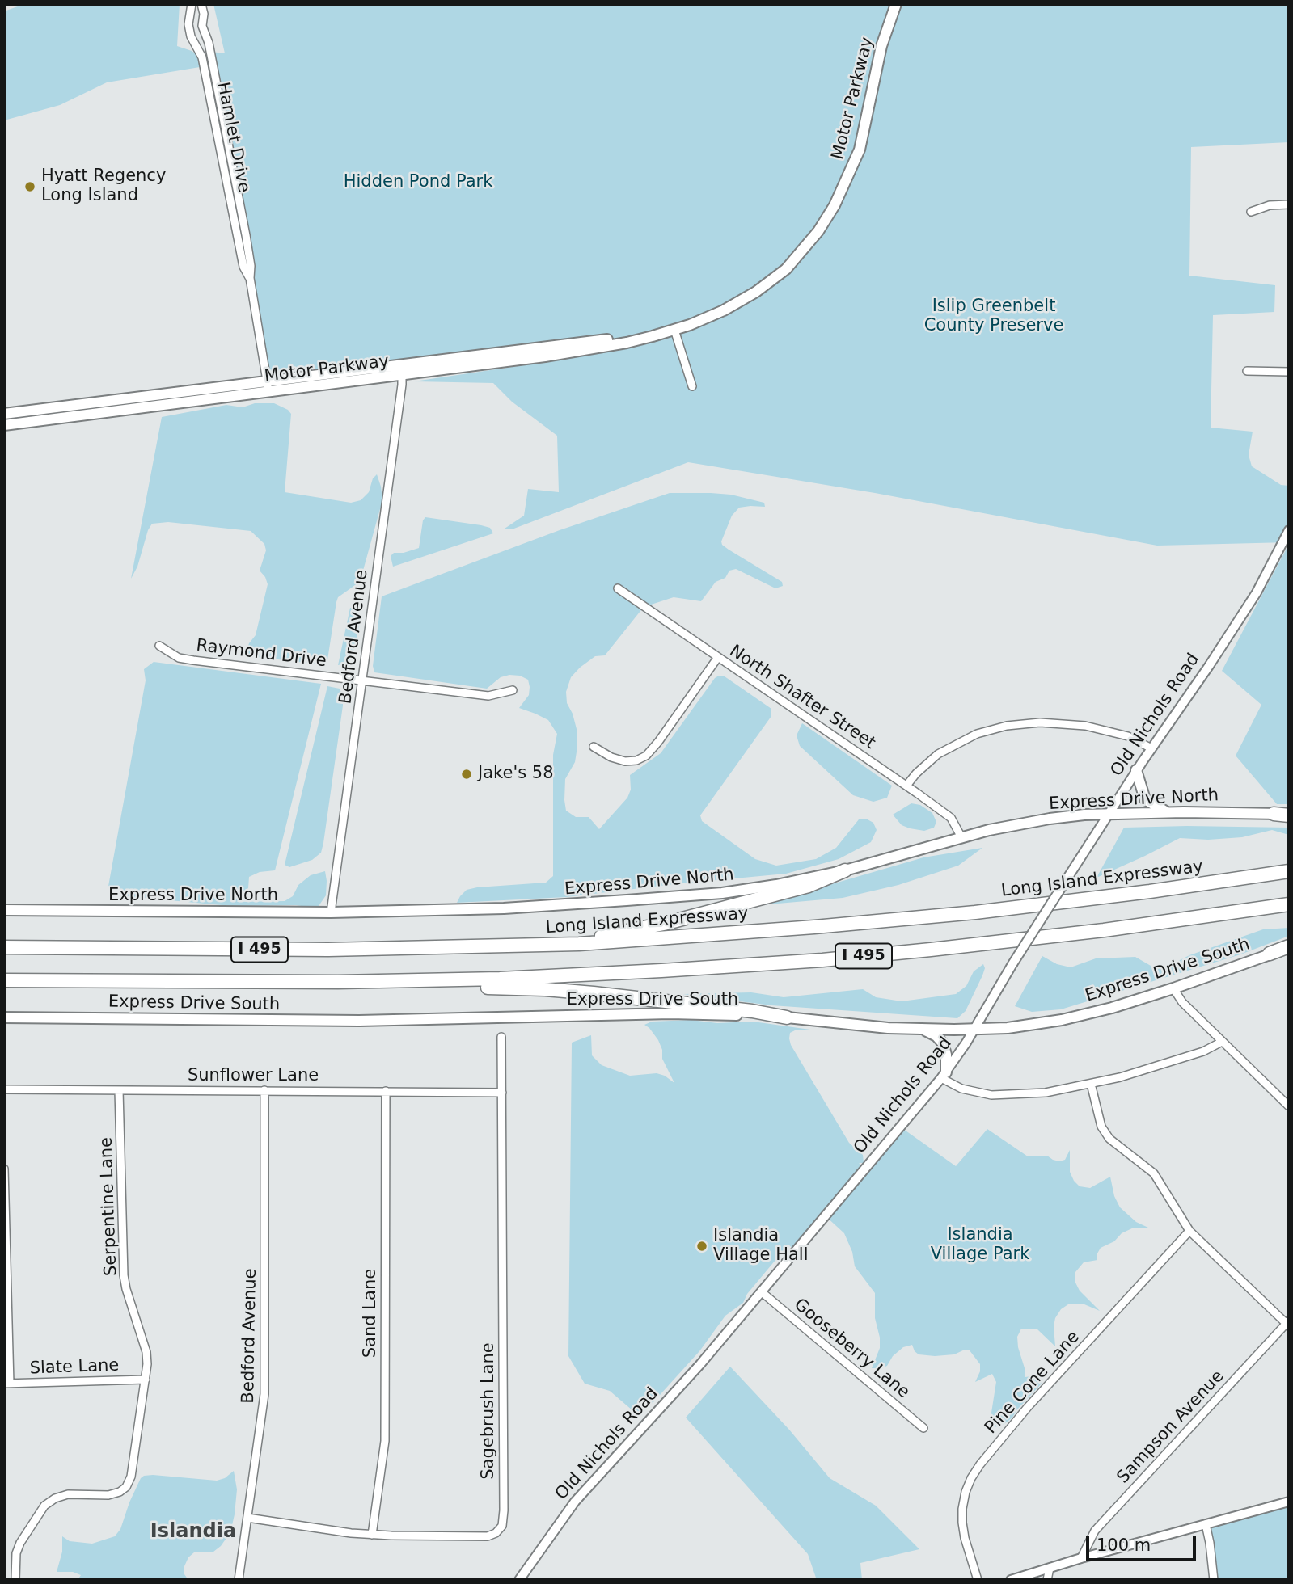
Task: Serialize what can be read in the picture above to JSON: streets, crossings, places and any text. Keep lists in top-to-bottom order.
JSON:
{
  "streets": {
    "highway": ["Long Island Expressway", "I 495"],
    "main road": ["Motor Parkway", "Express Drive North", "Express Drive South"],
    "street": [
      "Hamlet Drive",
      "Bedford Avenue",
      "Raymond Drive",
      "North Shafter Street",
      "Old Nichols Road",
      "Sunflower Lane",
      "Serpentine Lane",
      "Sand Lane",
      "Gooseberry Lane",
      "Slate Lane",
      "Pine Cone Lane",
      "Sagebrush Lane",
      "Sampson Avenue"
    ]
  },
  "crossings": [
    ["Motor Parkway", "Hamlet Drive"],
    ["Motor Parkway", "Bedford Avenue"],
    ["Bedford Avenue", "Raymond Drive"],
    ["Bedford Avenue", "Express Drive North"],
    ["Bedford Avenue", "Sunflower Lane"],
    ["Bedford Avenue", "Sagebrush Lane"],
    ["North Shafter Street", "Express Drive North"],
    ["Old Nichols Road", "Express Drive North"],
    ["Old Nichols Road", "Express Drive South"],
    ["Old Nichols Road", "Gooseberry Lane"],
    ["Sunflower Lane", "Serpentine Lane"],
    ["Sunflower Lane", "Sand Lane"],
    ["Sunflower Lane", "Sagebrush Lane"],
    ["Serpentine Lane", "Slate Lane"],
    ["Sand Lane", "Sagebrush Lane"]
  ],
  "districts": ["Islandia"],
  "parks": ["Hidden Pond Park", "Islip Greenbelt County Preserve", "Islandia Village Park"],
  "places": ["Hyatt Regency Long Island", "Jake's 58", "Islandia Village Hall"],
  "scale_bar": "100 m"
}
